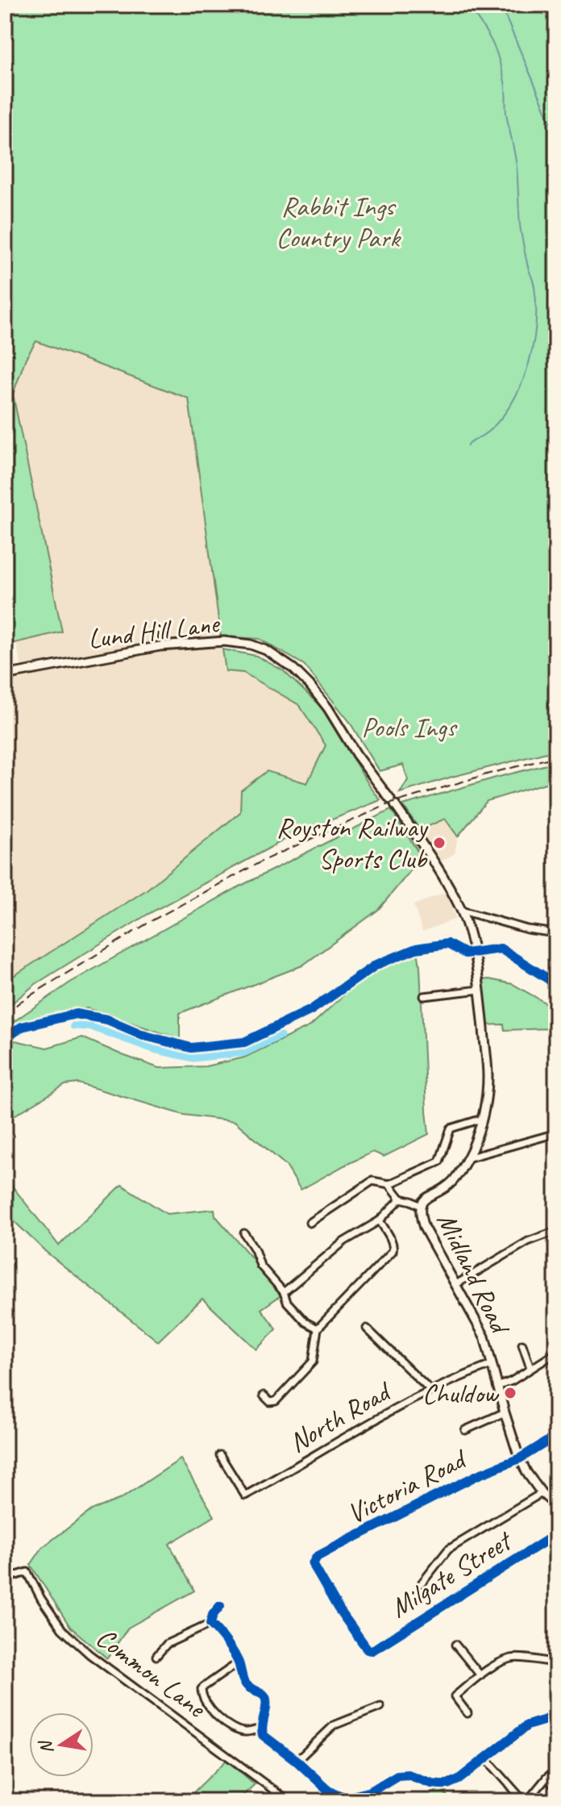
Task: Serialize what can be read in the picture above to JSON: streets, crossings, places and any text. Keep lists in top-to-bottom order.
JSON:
{
  "streets": {
    "main road": ["Lund Hill Lane", "Midland Road"],
    "street": [
      "North Road",
      "Victoria Road",
      "Milgate Street",
      "Common Lane"
    ]
  },
  "crossings": [
    ["Lund Hill Lane", "Midland Road"],
    ["Midland Road", "North Road"],
    ["Midland Road", "Victoria Road"],
    ["Victoria Road", "Milgate Street"]
  ],
  "parks": ["Rabbit Ings Country Park", "Pools Ings"],
  "places": ["Royston Railway Sports Club", "Chuldow"],
  "north": "left"
}
